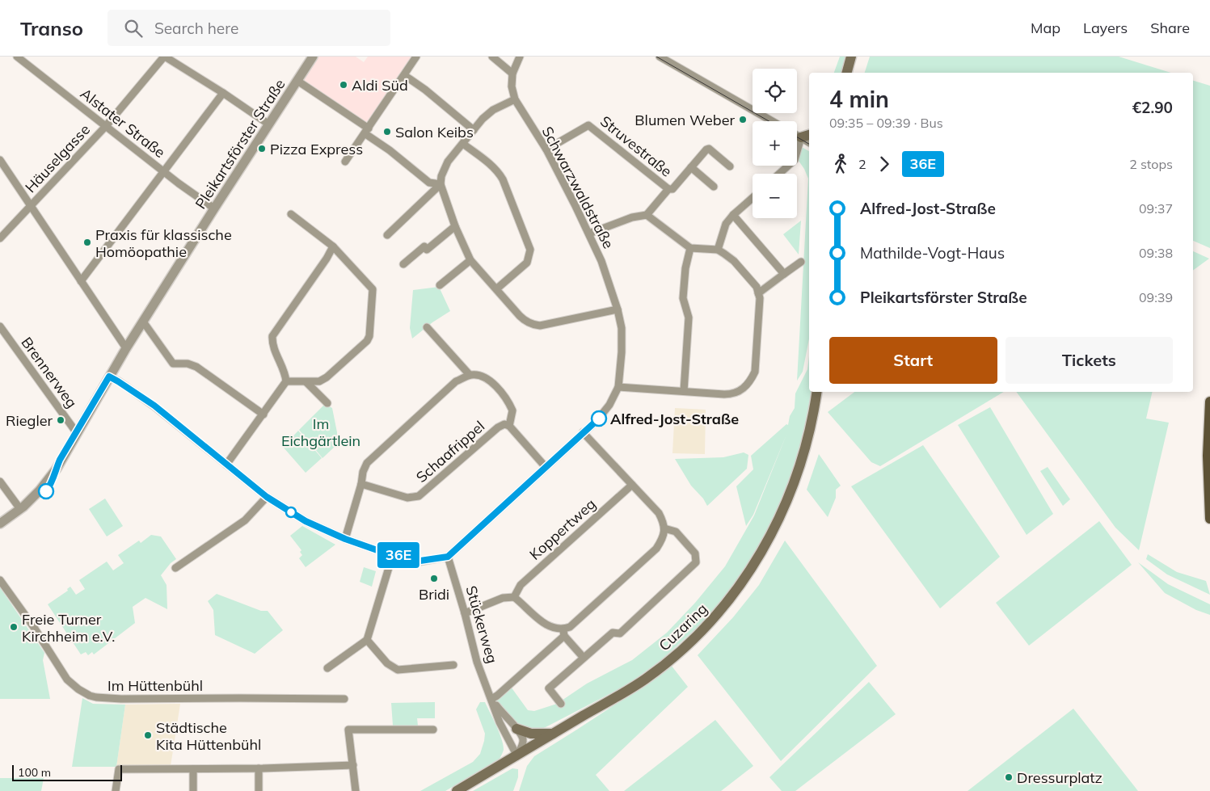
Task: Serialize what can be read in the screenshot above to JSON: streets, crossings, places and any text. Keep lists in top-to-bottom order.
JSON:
{
  "streets": {
    "main road": ["Cuzaring"],
    "street": [
      "Alstater Straße",
      "Pleikartsförster Straße",
      "Struvestraße",
      "Häuselgasse",
      "Schwarzwaldstraße",
      "Brennerweg",
      "Schaafrippel",
      "Koppertweg",
      "Stückerweg",
      "Im Hüttenbühl"
    ]
  },
  "crossings": [
    ["Alstater Straße", "Pleikartsförster Straße"],
    ["Alstater Straße", "Häuselgasse"],
    ["Pleikartsförster Straße", "Brennerweg"],
    ["Struvestraße", "Schwarzwaldstraße"],
    ["Schwarzwaldstraße", "Stückerweg"],
    ["Stückerweg", "Cuzaring"]
  ],
  "parks": ["Im Eichgärtlein"],
  "places": [
    "Aldi Süd",
    "Blumen Weber",
    "Salon Keibs",
    "Pizza Express",
    "Praxis für klassische Homöopathie",
    "Alfred-Jost-Straße",
    "Riegler",
    "Bridi",
    "Freie Turner Kirchheim e.V.",
    "Städtische Kita Hüttenbühl",
    "Dressurplatz"
  ],
  "lines": ["bus line 36E"],
  "scale_bar": "100 m",
  "page": {
    "header": "Transo",
    "search": "Search here",
    "nav": ["Map", "Layers", "Share"],
    "on_map": "36E",
    "map_buttons": ["+", "−"],
    "heading": ["4 min", "09:35 – 09:39 · Bus", "€2.90"],
    "legs": ["2", "36E", "2 stops"],
    "list": [
      {
        "name": "Alfred-Jost-Straße",
        "value": "09:37"
      },
      {
        "name": "Mathilde-Vogt-Haus",
        "value": "09:38"
      },
      {
        "name": "Pleikartsförster Straße",
        "value": "09:39"
      }
    ],
    "buttons": ["Start", "Tickets"],
    "scale": "100 m"
  }
}
